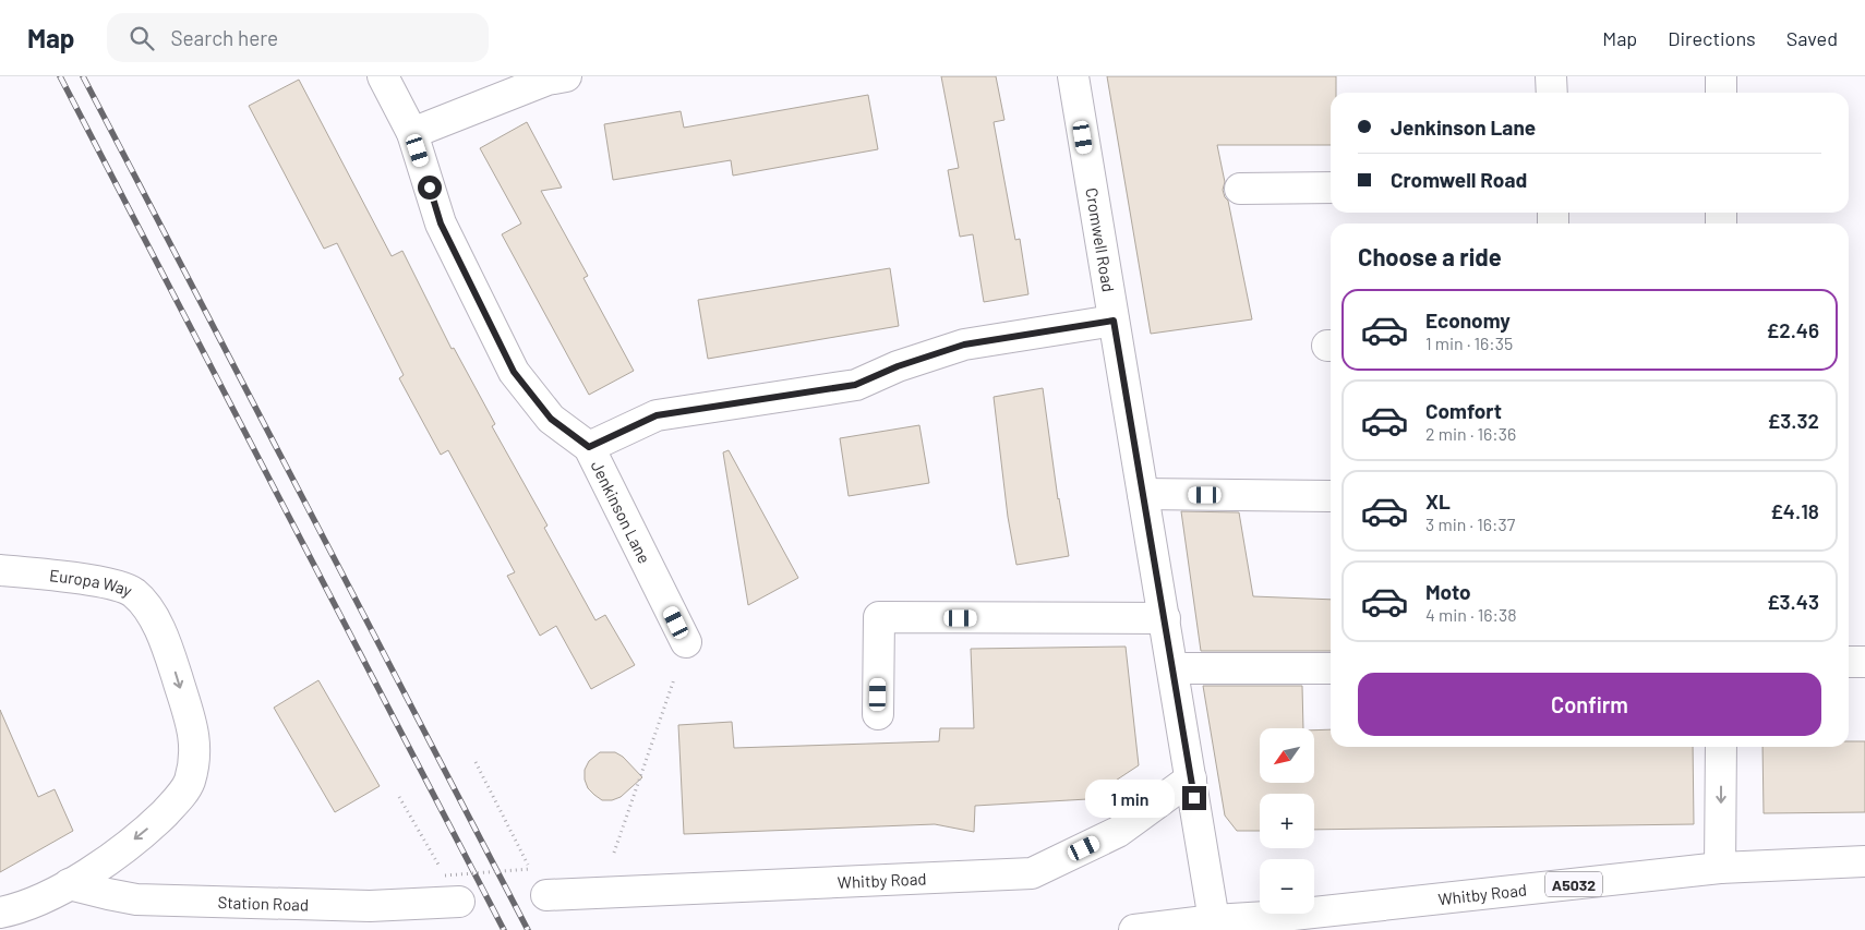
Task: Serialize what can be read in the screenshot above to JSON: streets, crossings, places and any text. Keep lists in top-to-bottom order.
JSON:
{
  "streets": {
    "street": [
      "Cromwell Road",
      "Jenkinson Lane",
      "Europa Way",
      "Whitby Road",
      "A5032",
      "Station Road"
    ]
  },
  "crossings": [
    ["Cromwell Road", "Whitby Road"],
    ["Europa Way", "Station Road"]
  ],
  "north": "bottom left",
  "page": {
    "header": "Map",
    "search": "Search here",
    "nav": ["Map", "Directions", "Saved"],
    "banner": ["Jenkinson Lane", "Cromwell Road"],
    "heading": "Choose a ride",
    "list": [
      {
        "name": "Economy",
        "note": "1 min · 16:35",
        "value": "£2.46"
      },
      {
        "name": "Comfort",
        "note": "2 min · 16:36",
        "value": "£3.32"
      },
      {
        "name": "XL",
        "note": "3 min · 16:37",
        "value": "£4.18"
      },
      {
        "name": "Moto",
        "note": "4 min · 16:38",
        "value": "£3.43"
      }
    ],
    "buttons": "Confirm",
    "map_buttons": ["+", "−"],
    "bubble": "1 min"
  }
}
